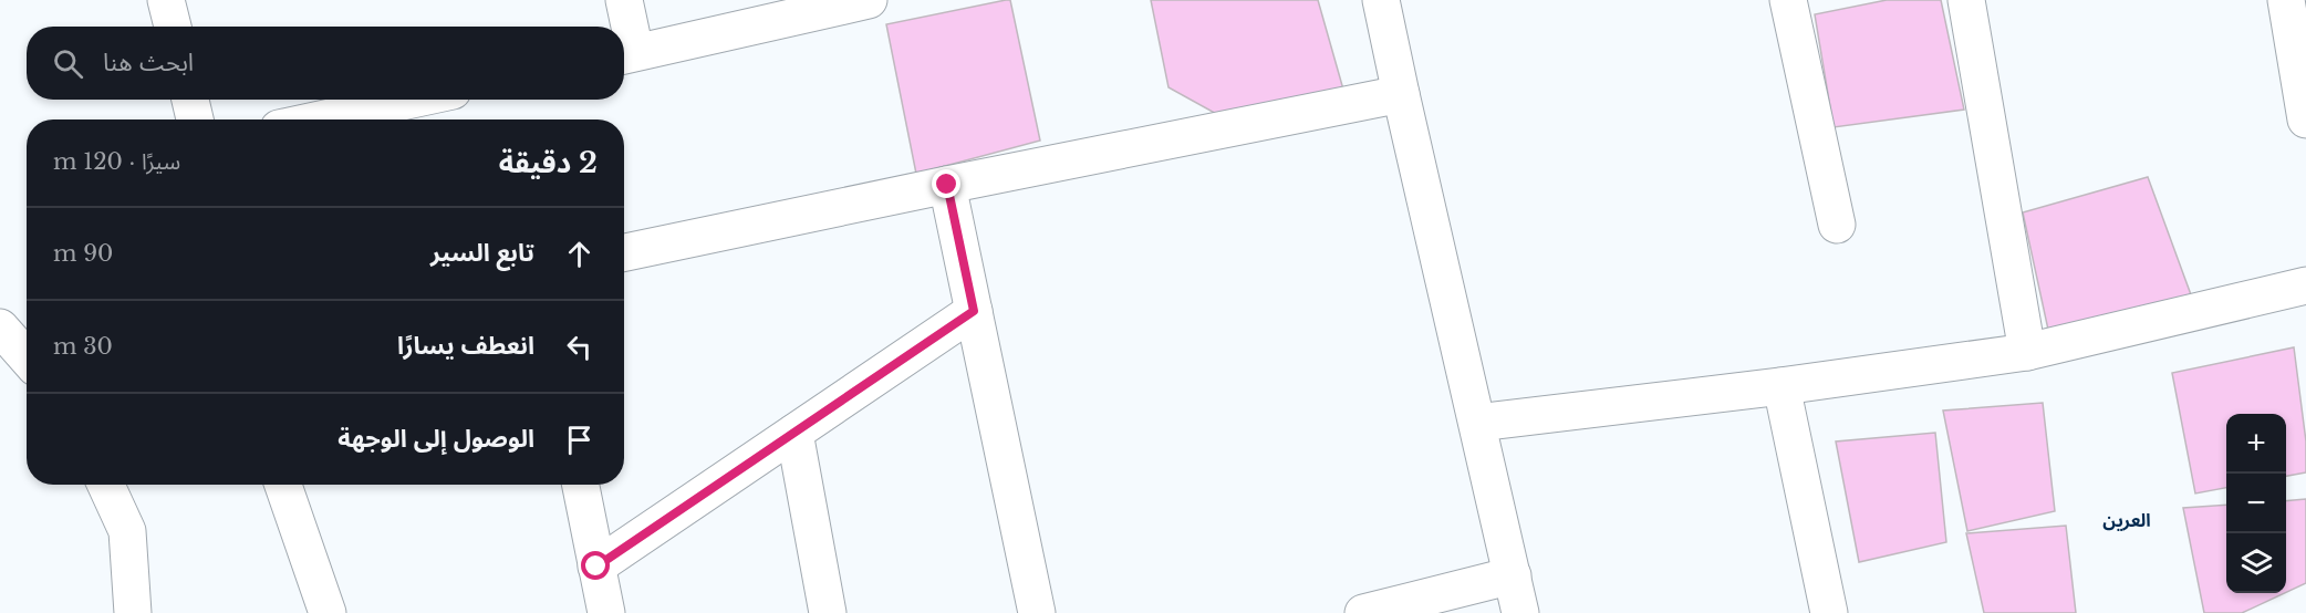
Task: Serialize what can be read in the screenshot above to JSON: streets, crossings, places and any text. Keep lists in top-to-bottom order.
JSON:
{
  "districts": ["العرين"],
  "page": {
    "search": "ابحث هنا",
    "heading": ["2 دقيقة", "سيرًا · 120 m"],
    "list": [
      ["تابع السير", "90 m"],
      ["انعطف يسارًا", "30 m"],
      "الوصول إلى الوجهة"
    ],
    "map_buttons": ["+", "−"]
  }
}
